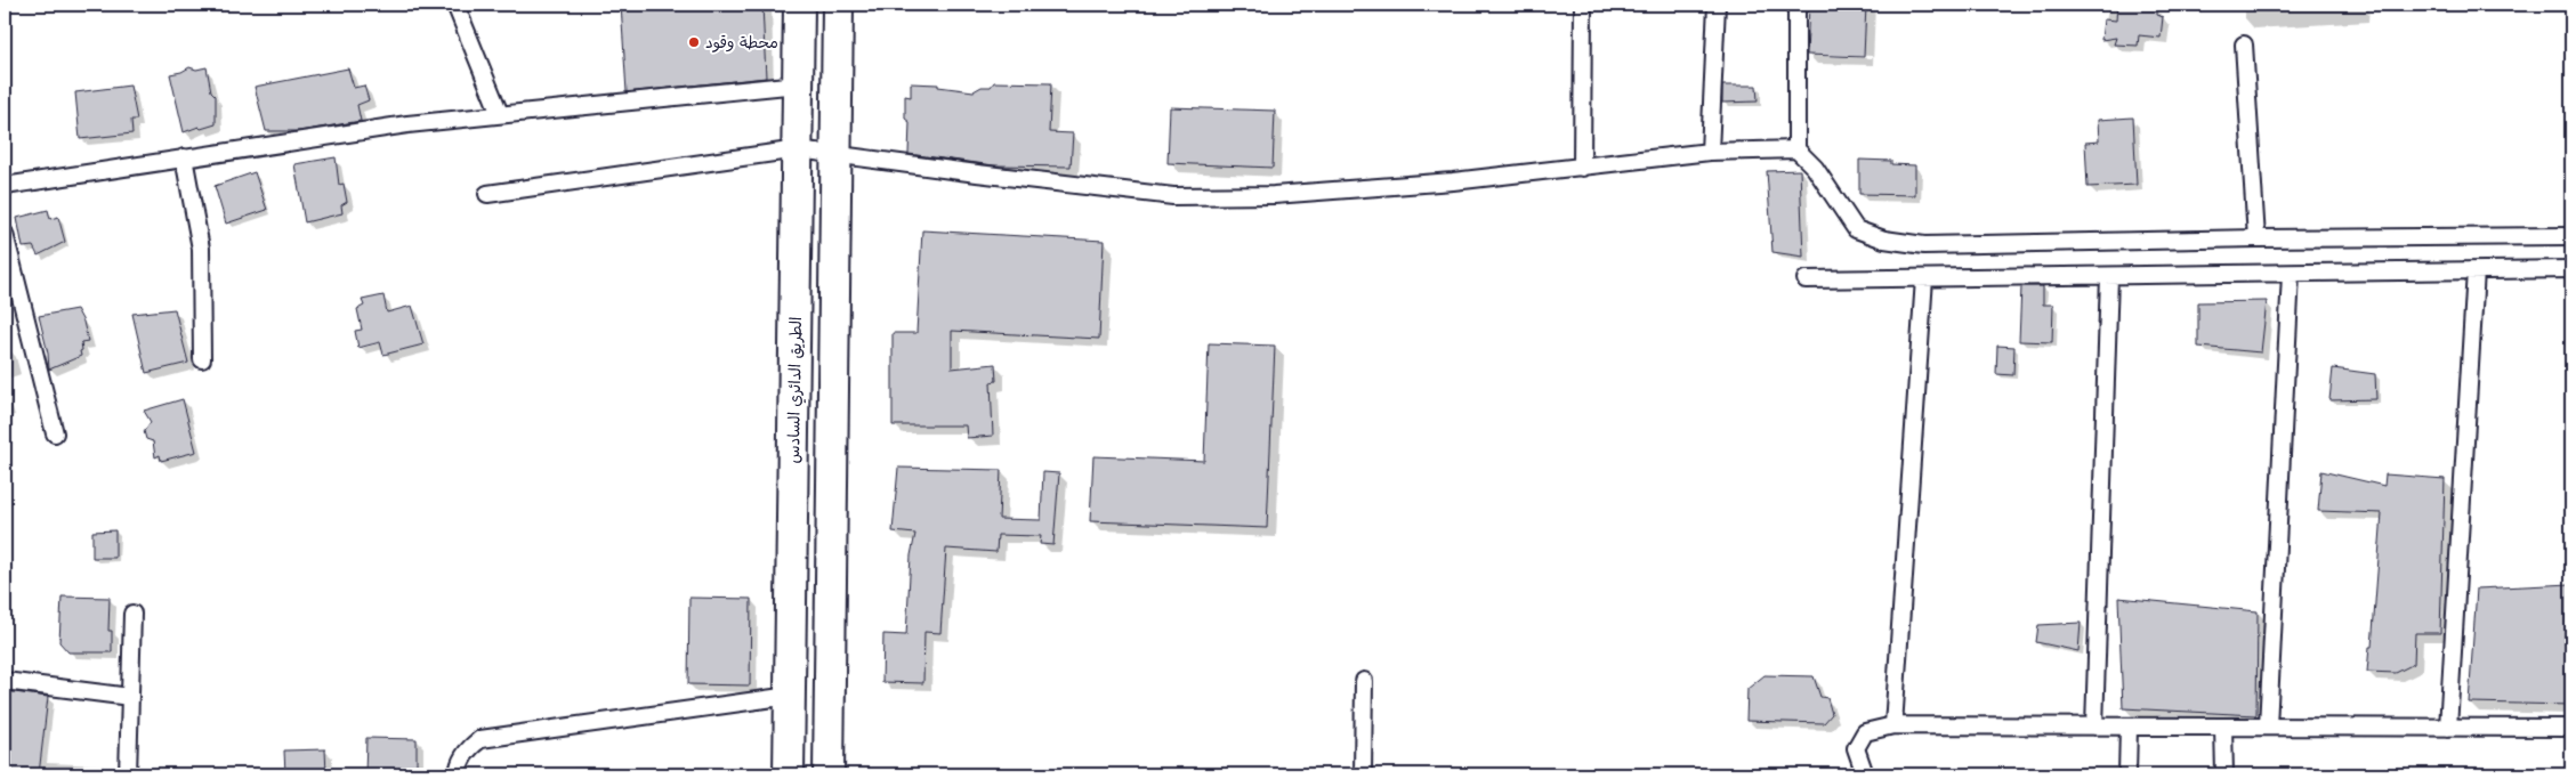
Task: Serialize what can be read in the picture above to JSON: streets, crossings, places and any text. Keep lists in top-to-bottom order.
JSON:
{
  "streets": {
    "highway": ["الطريق الدائري السادس"]
  },
  "places": ["محطة وقود"]
}
